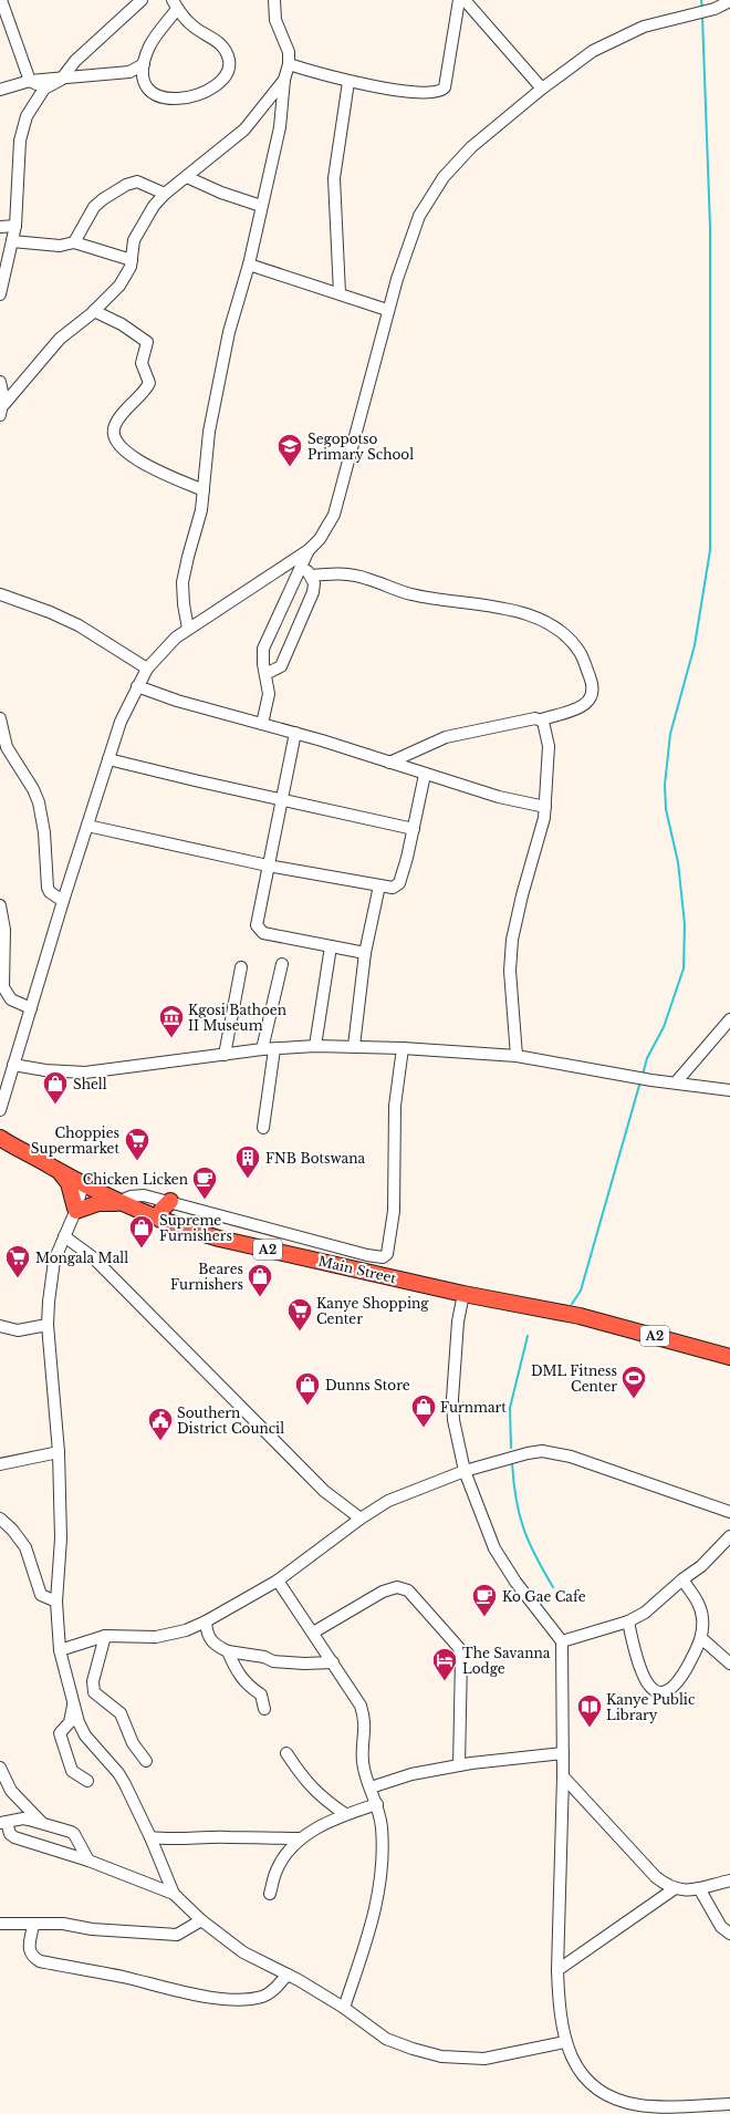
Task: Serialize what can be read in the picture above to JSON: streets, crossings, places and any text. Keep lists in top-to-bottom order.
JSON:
{
  "streets": {
    "highway": ["A2", "Main Street"]
  },
  "places": {
    "school or university": ["Segopotso Primary School"],
    "museum": ["Kgosi Bathoen II Museum"],
    "shop": [
      "Shell",
      "Supreme Furnishers",
      "Beares Furnishers",
      "Dunns Store",
      "Furnmart"
    ],
    "supermarket": ["Choppies Supermarket", "Mongala Mall", "Kanye Shopping Center"],
    "building": ["FNB Botswana"],
    "cafe": ["Chicken Licken", "Ko Gae Cafe"],
    "sports": ["DML Fitness Center"],
    "public building": ["Southern District Council"],
    "hotel": ["The Savanna Lodge"],
    "library": ["Kanye Public Library"]
  }
}
